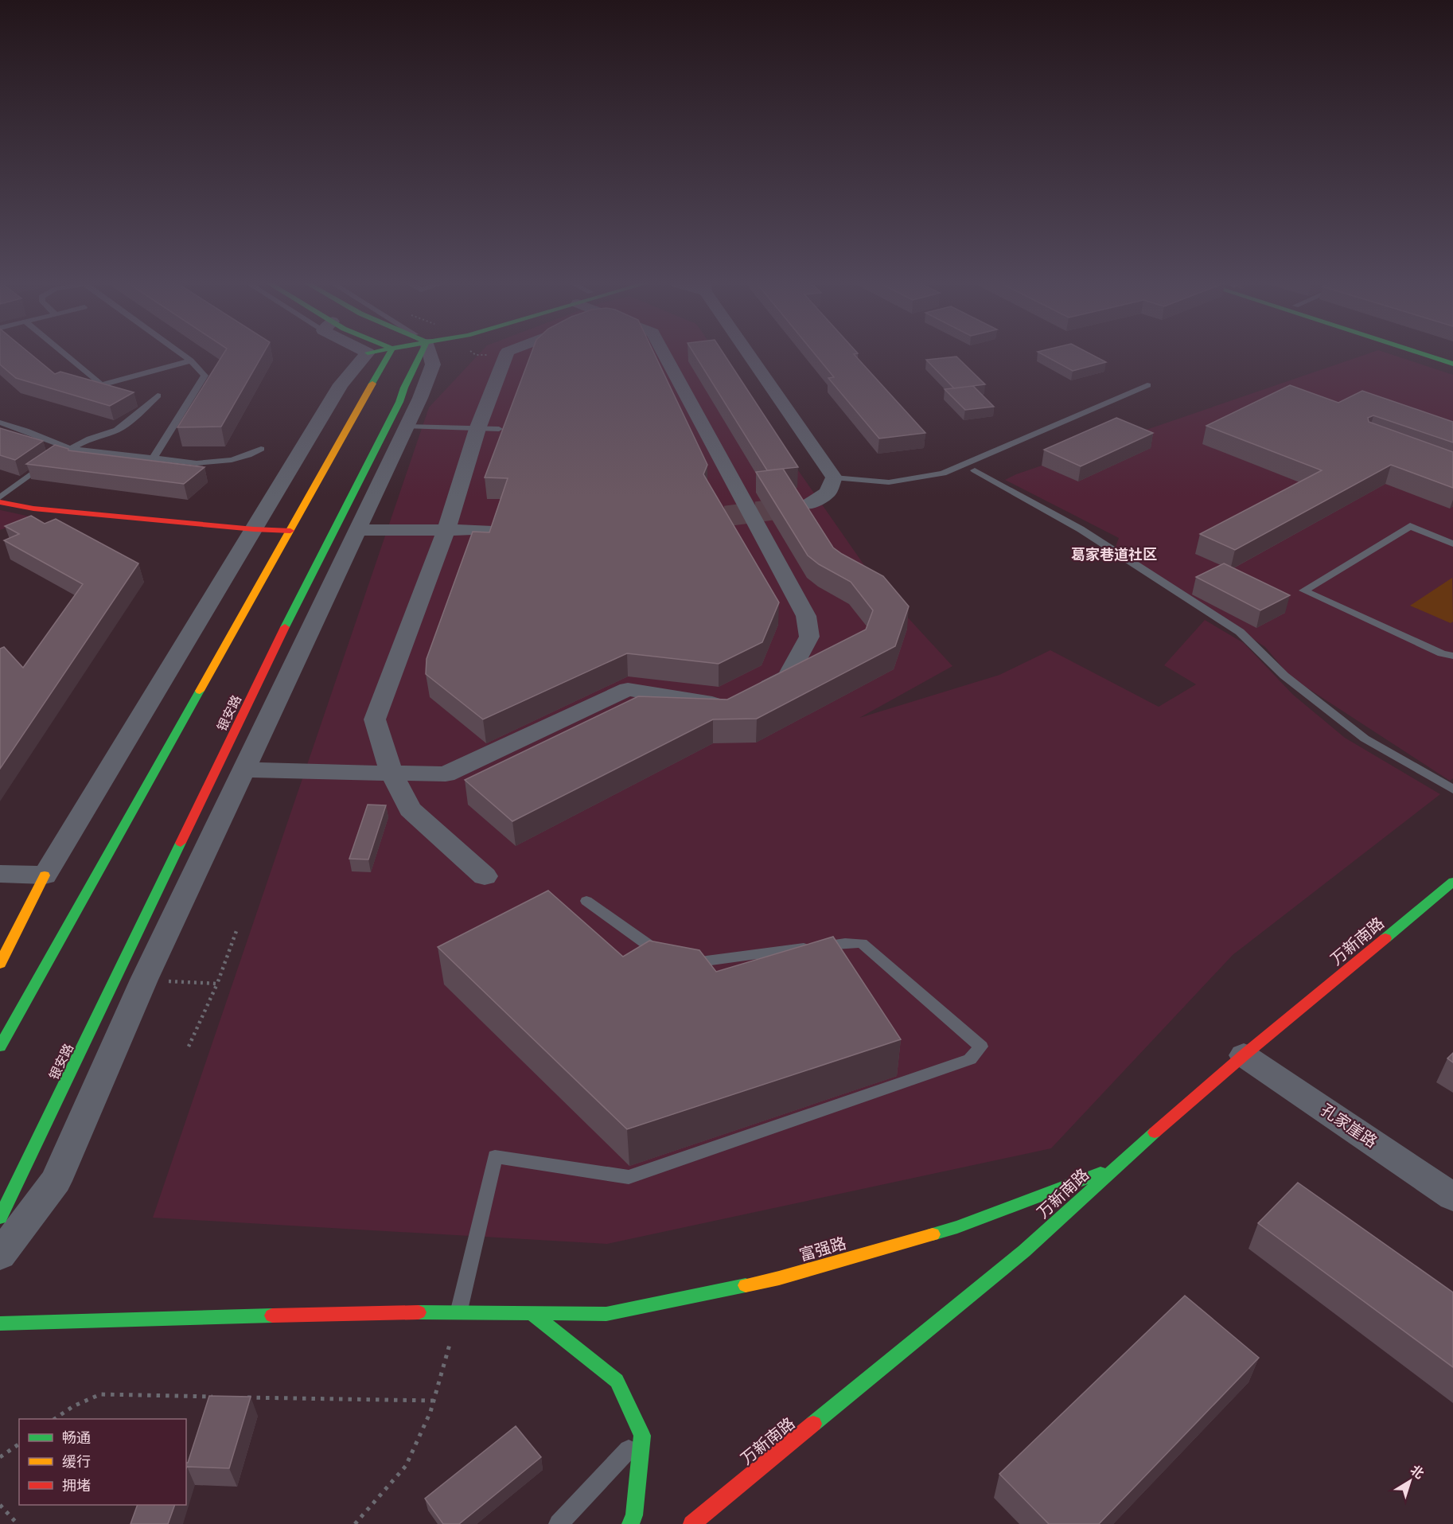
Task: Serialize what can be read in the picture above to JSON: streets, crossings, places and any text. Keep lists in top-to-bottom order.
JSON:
{
  "streets": {
    "main road": ["银安路", "万新南路", "富强路"],
    "street": ["孔家崖路"]
  },
  "crossings": [
    ["万新南路", "孔家崖路"],
    ["万新南路", "富强路"]
  ],
  "districts": ["葛家巷道社区"],
  "legend": ["畅通", "缓行", "拥堵"],
  "north": "top right"
}
